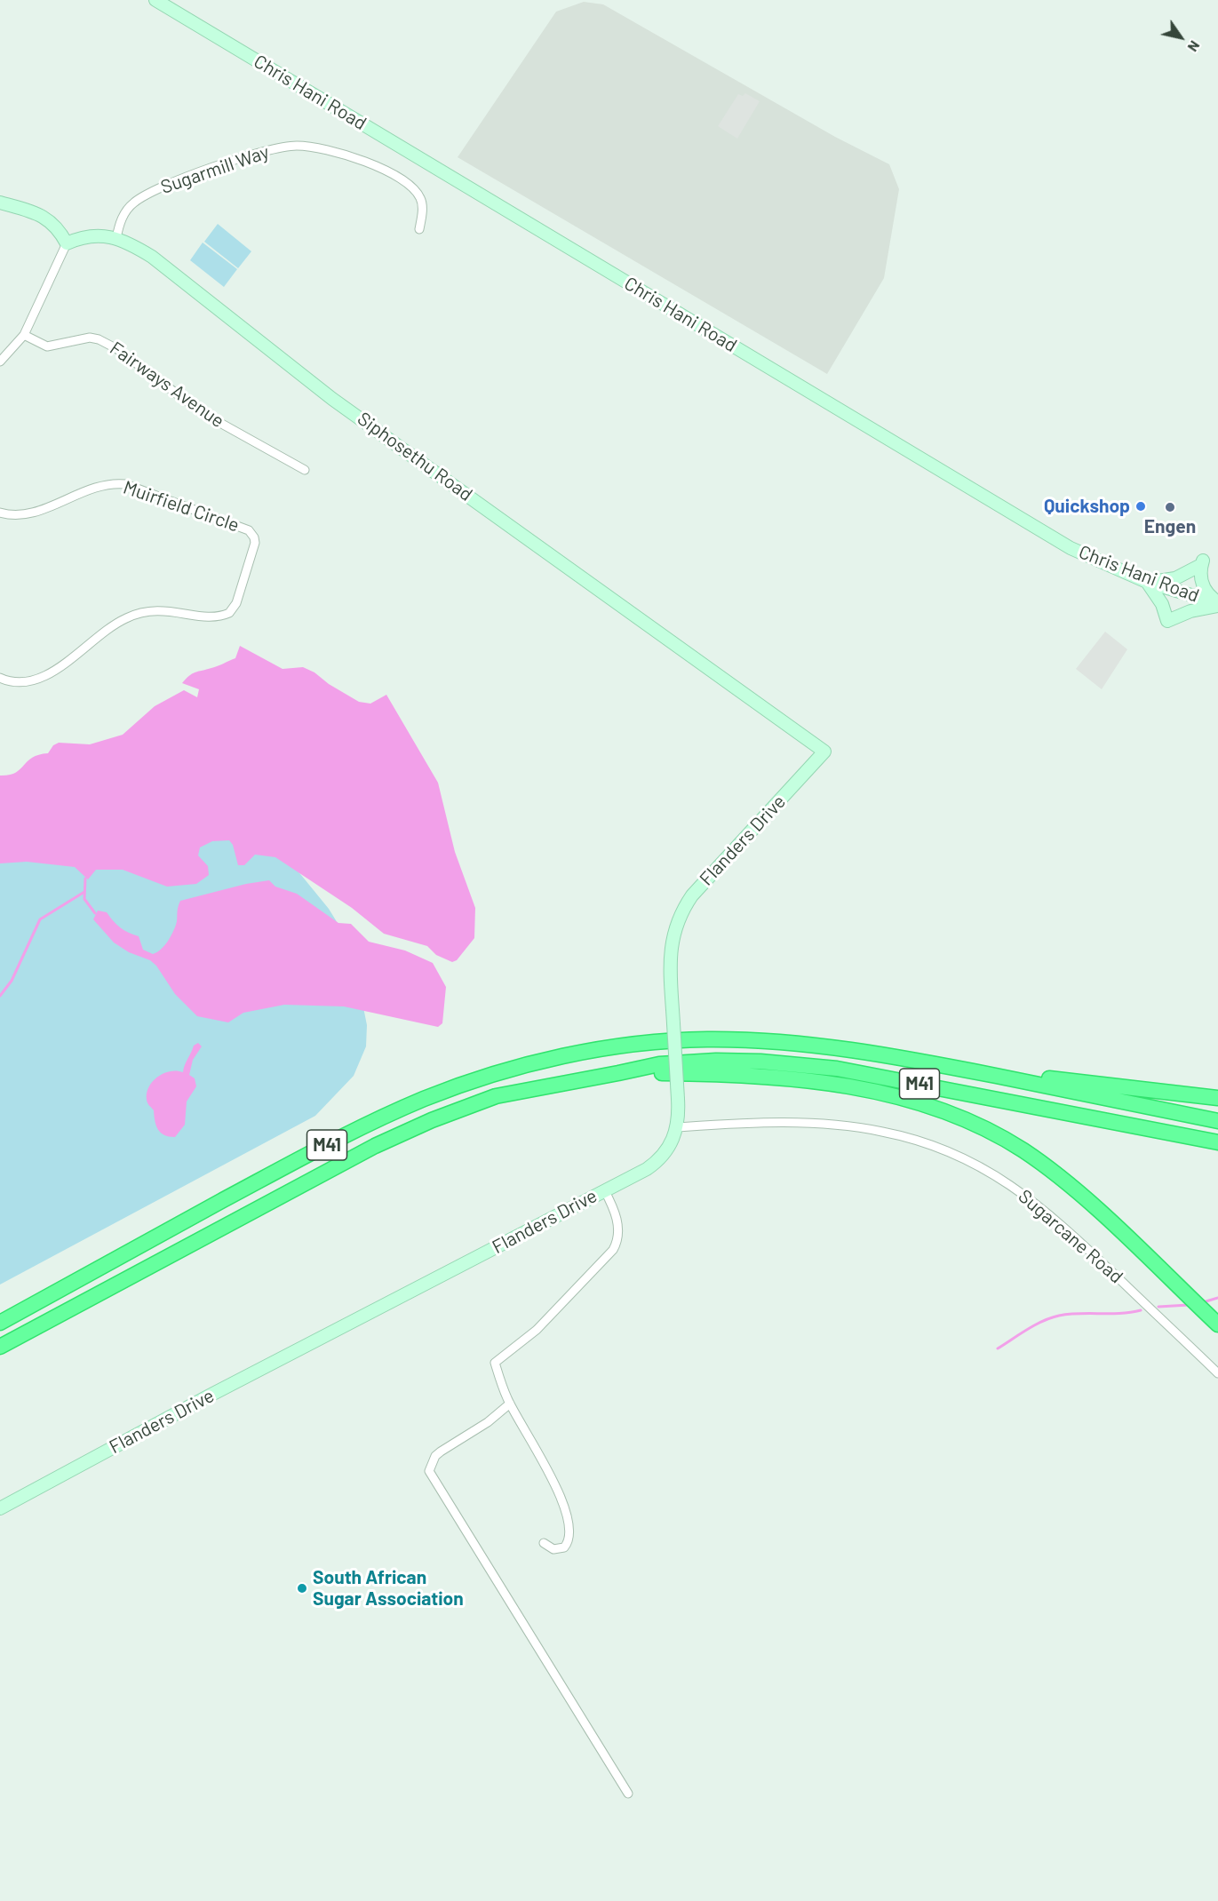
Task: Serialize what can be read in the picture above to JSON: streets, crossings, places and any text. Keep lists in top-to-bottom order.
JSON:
{
  "streets": {
    "highway": ["M41"],
    "street": [
      "Chris Hani Road",
      "Sugarmill Way",
      "Fairways Avenue",
      "Siphosethu Road",
      "Muirfield Circle",
      "Flanders Drive",
      "Sugarcane Road"
    ]
  },
  "crossings": [
    ["Sugarmill Way", "Siphosethu Road"],
    ["Siphosethu Road", "Flanders Drive"],
    ["Flanders Drive", "Sugarcane Road"]
  ],
  "places": ["Quickshop", "Engen", "South African Sugar Association"],
  "north": "bottom right"
}
